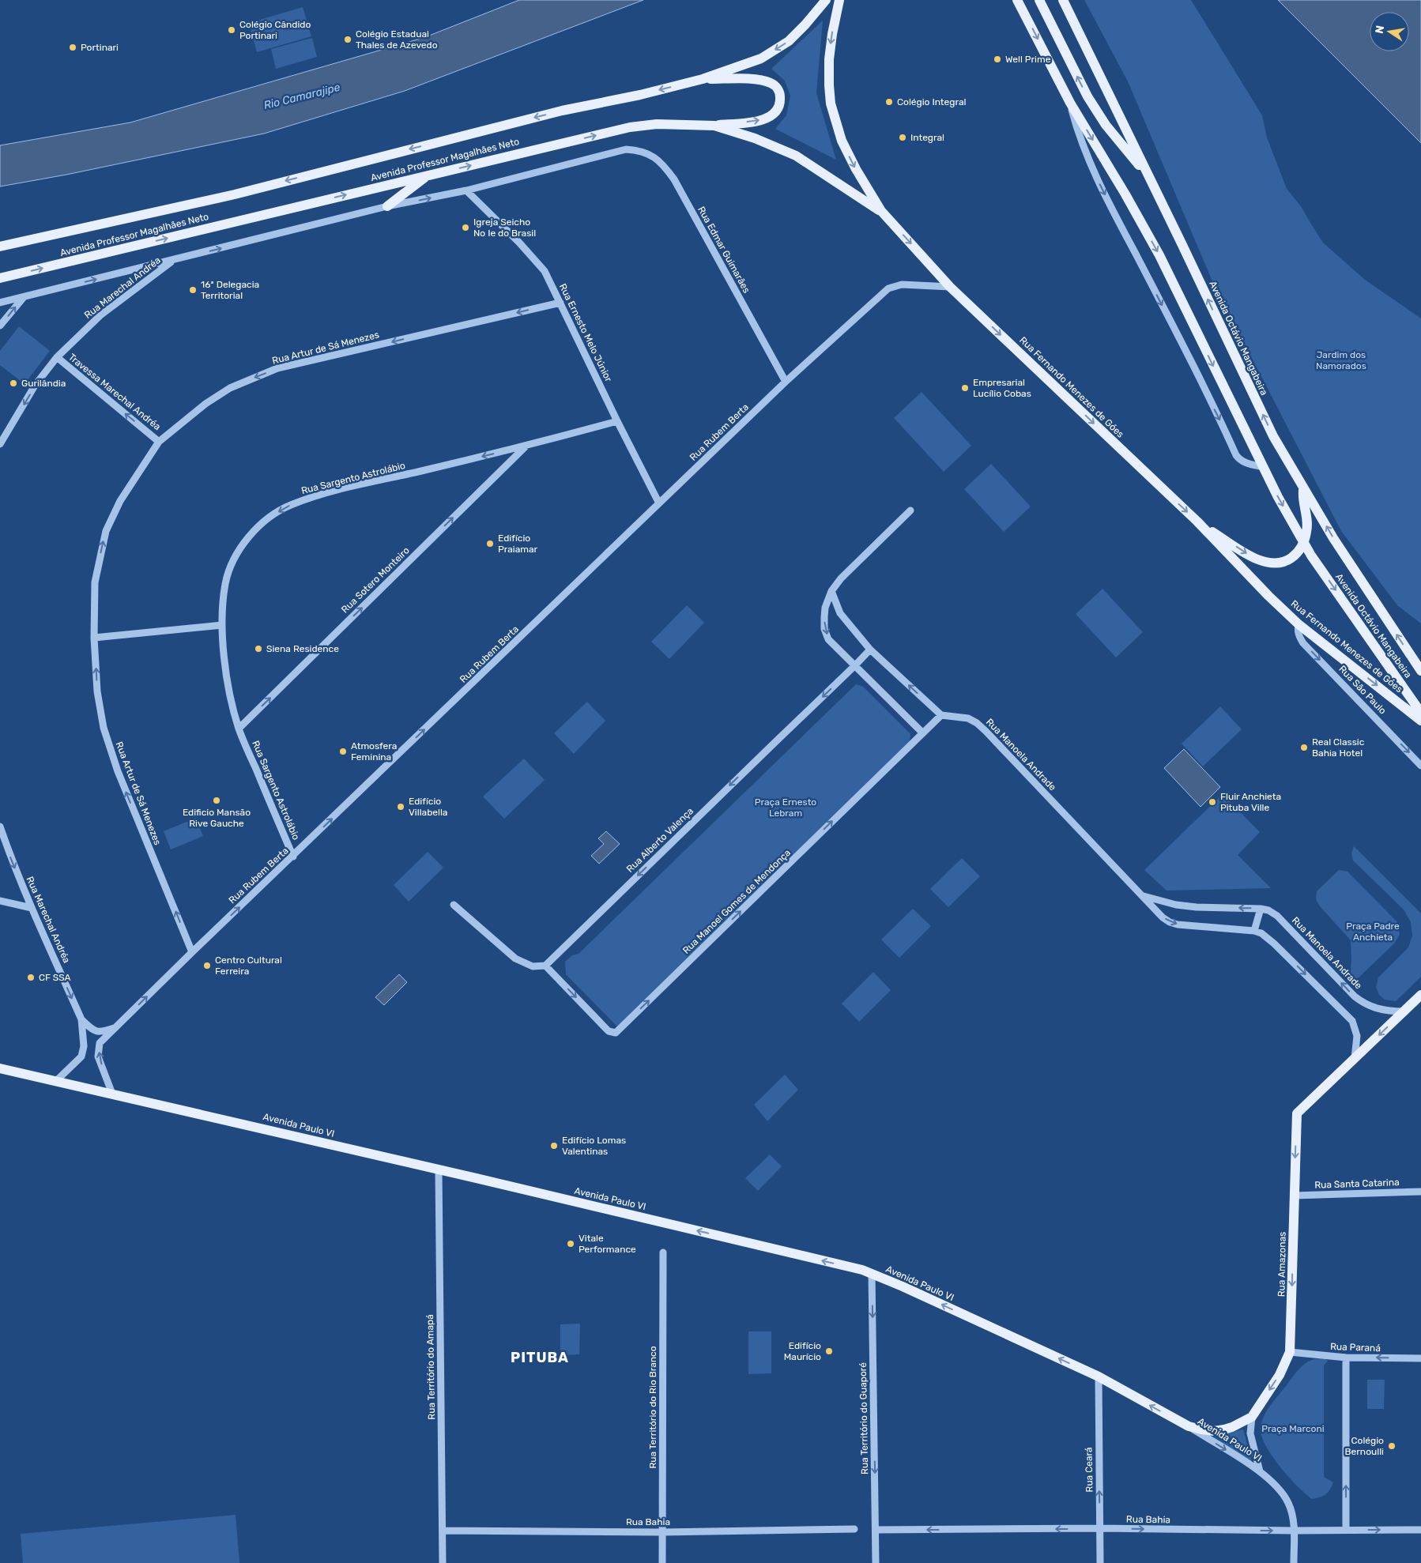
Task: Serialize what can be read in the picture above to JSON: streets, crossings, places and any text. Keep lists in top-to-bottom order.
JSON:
{
  "streets": {
    "main road": [
      "Avenida Professor Magalhães Neto",
      "Avenida Octávio Mangabeira",
      "Rua Fernando Menezes de Góes",
      "Avenida Paulo VI",
      "Rua Amazonas"
    ],
    "street": [
      "Rua Edmar Guimarães",
      "Rua Marechal Andréa",
      "Rua Ernesto Melo Júnior",
      "Rua Artur de Sá Menezes",
      "Travessa Marechal Andréa",
      "Rua Rubem Berta",
      "Rua Sargento Astrolábio",
      "Rua Sotero Monteiro",
      "Rua São Paulo",
      "Rua Manoela Andrade",
      "Rua Alberto Valença",
      "Rua Manoel Gomes de Mendonça",
      "Rua Santa Catarina",
      "Rua Paraná",
      "Rua Território do Amapá",
      "Rua Território do Rio Branco",
      "Rua Território do Guaporé",
      "Rua Ceará",
      "Rua Bahia"
    ]
  },
  "crossings": [
    ["Avenida Professor Magalhães Neto", "Rua Fernando Menezes de Góes"],
    ["Rua Edmar Guimarães", "Rua Ernesto Melo Júnior"],
    ["Rua Edmar Guimarães", "Rua Rubem Berta"],
    ["Rua Marechal Andréa", "Travessa Marechal Andréa"],
    ["Rua Marechal Andréa", "Rua Rubem Berta"],
    ["Rua Marechal Andréa", "Avenida Paulo VI"],
    ["Rua Ernesto Melo Júnior", "Rua Artur de Sá Menezes"],
    ["Rua Ernesto Melo Júnior", "Rua Rubem Berta"],
    ["Rua Ernesto Melo Júnior", "Rua Sargento Astrolábio"],
    ["Rua Artur de Sá Menezes", "Travessa Marechal Andréa"],
    ["Rua Artur de Sá Menezes", "Rua Rubem Berta"],
    ["Rua Fernando Menezes de Góes", "Rua Rubem Berta"],
    ["Rua Fernando Menezes de Góes", "Rua São Paulo"],
    ["Rua Rubem Berta", "Rua Sargento Astrolábio"],
    ["Rua Rubem Berta", "Avenida Paulo VI"],
    ["Rua Sargento Astrolábio", "Rua Sotero Monteiro"],
    ["Rua Manoela Andrade", "Rua Manoel Gomes de Mendonça"],
    ["Rua Manoela Andrade", "Rua Amazonas"],
    ["Rua Alberto Valença", "Rua Manoel Gomes de Mendonça"],
    ["Avenida Paulo VI", "Rua Amazonas"],
    ["Avenida Paulo VI", "Rua Território do Amapá"],
    ["Avenida Paulo VI", "Rua Território do Guaporé"],
    ["Avenida Paulo VI", "Rua Ceará"],
    ["Rua Santa Catarina", "Rua Amazonas"],
    ["Rua Amazonas", "Rua Paraná"],
    ["Rua Território do Amapá", "Rua Bahia"],
    ["Rua Território do Rio Branco", "Rua Bahia"],
    ["Rua Território do Guaporé", "Rua Bahia"],
    ["Rua Ceará", "Rua Bahia"]
  ],
  "one_way": [
    "Rua Marechal Andréa",
    "Rua Fernando Menezes de Góes",
    "Travessa Marechal Andréa",
    "Rua Rubem Berta",
    "Rua Sargento Astrolábio",
    "Rua Sotero Monteiro",
    "Rua São Paulo",
    "Rua Alberto Valença",
    "Rua Manoel Gomes de Mendonça",
    "Avenida Paulo VI",
    "Rua Amazonas",
    "Rua Paraná",
    "Rua Território do Guaporé",
    "Rua Ceará"
  ],
  "districts": ["PITUBA"],
  "water": ["Rio Camarajipe"],
  "parks": [
    "Jardim dos Namorados",
    "Praça Ernesto Lebram",
    "Praça Padre Anchieta",
    "Praça Marconi"
  ],
  "places": [
    "Colégio Cândido Portinari",
    "Colégio Estadual Thales de Azevedo",
    "Portinari",
    "Well Prime",
    "Colégio Integral",
    "Integral",
    "Igreja Seicho No Ie do Brasil",
    "16ª Delegacia Territorial",
    "Gurilândia",
    "Empresarial Lucílio Cobas",
    "Edifício Praiamar",
    "Siena Residence",
    "Real Classic Bahia Hotel",
    "Atmosfera Feminina",
    "Edificio Mansão Rive Gauche",
    "Fluir Anchieta Pituba Ville",
    "Edifício Villabella",
    "Centro Cultural Ferreira",
    "CF SSA",
    "Edifício Lomas Valentinas",
    "Vitale Performance",
    "Edifício Maurício",
    "Colégio Bernoulli"
  ],
  "north": "left"
}
